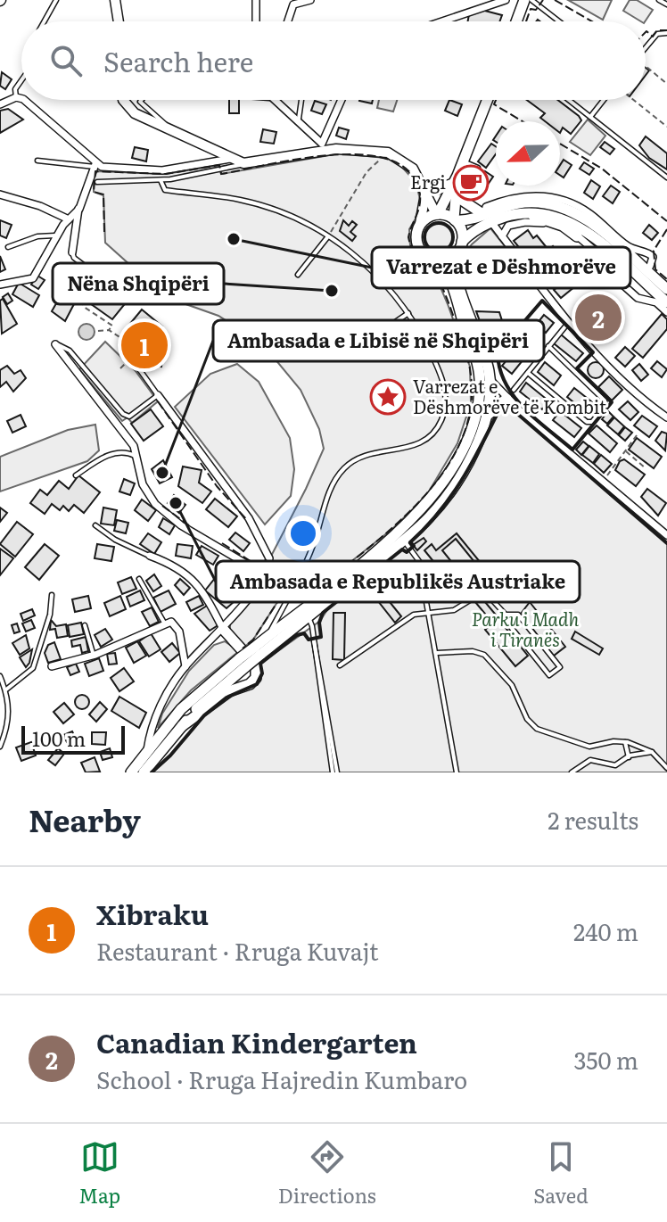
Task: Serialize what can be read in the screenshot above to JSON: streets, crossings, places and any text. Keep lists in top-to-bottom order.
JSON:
{
  "parks": ["Parku i Madh i Tiranës"],
  "places": {
    "cafe": ["Ergi"],
    "other": [
      "Varrezat e Dëshmorëve",
      "Nëna Shqipëri",
      "Ambasada e Libisë në Shqipëri",
      "Ambasada e Republikës Austriake"
    ],
    "place": ["Varrezat e Dëshmorëve të Kombit"]
  },
  "scale_bar": "100 m",
  "north": "left",
  "page": {
    "search": "Search here",
    "pins": ["2", "1"],
    "scale": "100 m",
    "heading": ["Nearby", "2 results"],
    "list": [
      {
        "mark": "1",
        "name": "Xibraku",
        "note": "Restaurant · Rruga Kuvajt",
        "value": "240 m"
      },
      {
        "mark": "2",
        "name": "Canadian Kindergarten",
        "note": "School · Rruga Hajredin Kumbaro",
        "value": "350 m"
      }
    ],
    "nav": ["Map", "Directions", "Saved"]
  }
}
